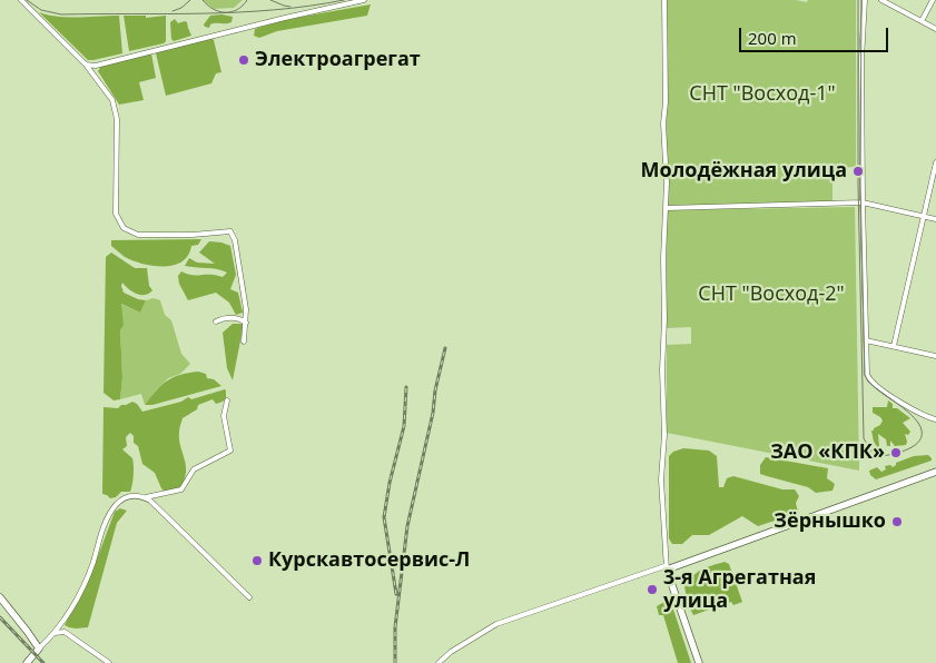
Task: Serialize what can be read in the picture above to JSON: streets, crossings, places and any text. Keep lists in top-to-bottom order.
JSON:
{
  "parks": ["СНТ \"Восход-1\"", "СНТ \"Восход-2\""],
  "places": [
    "Электроагрегат",
    "Молодёжная улица",
    "ЗАО «КПК»",
    "Зёрнышко",
    "Курскавтосервис-Л",
    "3-я Агрегатная улица"
  ],
  "scale_bar": "200 m"
}
